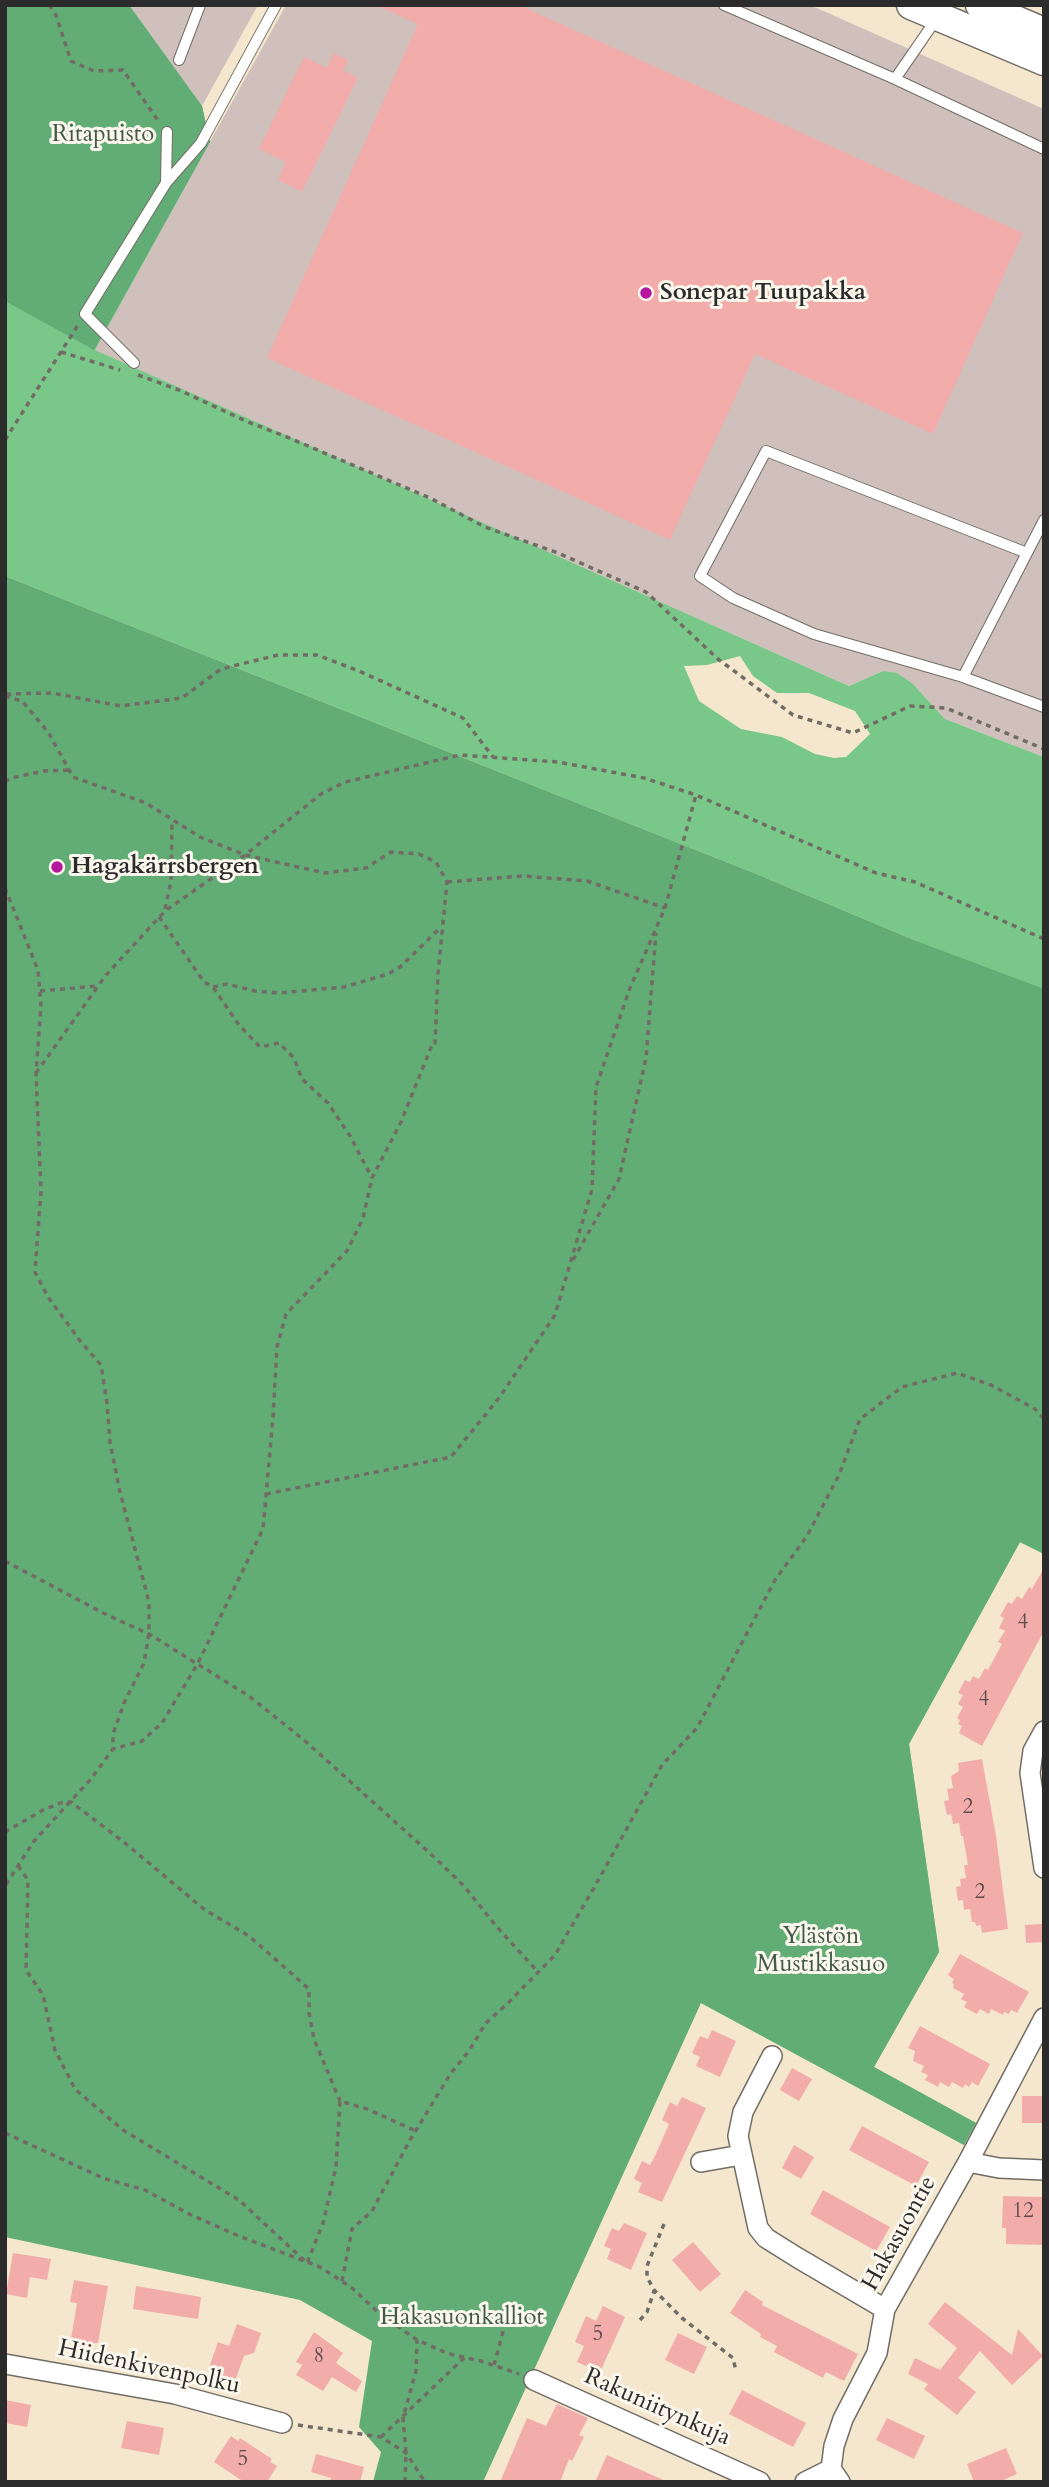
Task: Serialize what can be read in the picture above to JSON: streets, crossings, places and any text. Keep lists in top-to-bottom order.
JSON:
{
  "streets": {
    "street": ["Hakasuontie", "Hiidenkivenpolku", "Rakuniitynkuja"]
  },
  "parks": ["Ritapuisto", "Ylästön Mustikkasuo", "Hakasuonkalliot"],
  "places": ["Sonepar Tuupakka", "Hagakärrsbergen"],
  "house_numbers": [
    "4",
    "4",
    "2",
    "2",
    "12",
    "5",
    "8",
    "5"
  ]
}
